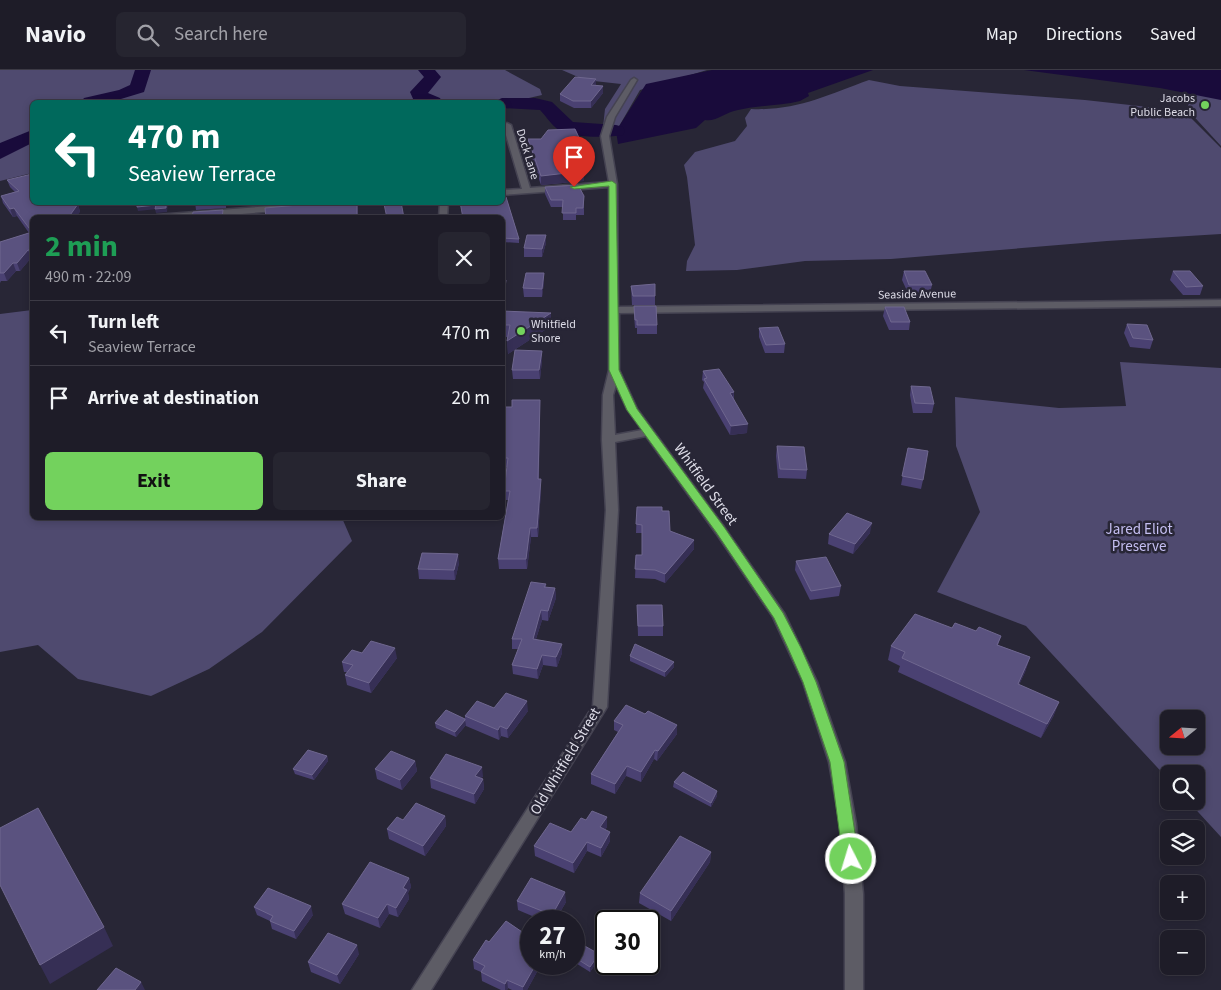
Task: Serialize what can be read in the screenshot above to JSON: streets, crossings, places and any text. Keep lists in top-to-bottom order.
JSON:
{
  "streets": {
    "street": [
      "Dock Lane",
      "Seaside Avenue",
      "Whitfield Street",
      "Old Whitfield Street"
    ]
  },
  "crossings": [
    ["Seaside Avenue", "Whitfield Street"],
    ["Whitfield Street", "Old Whitfield Street"]
  ],
  "parks": ["Jared Eliot Preserve"],
  "places": ["Jacobs Public Beach", "Whitfield Shore"],
  "north": "left",
  "page": {
    "header": "Navio",
    "search": "Search here",
    "nav": ["Map", "Directions", "Saved"],
    "turn": ["470 m", "Seaview Terrace"],
    "heading": ["2 min", "490 m · 22:09"],
    "list": [
      {
        "name": "Turn left",
        "note": "Seaview Terrace",
        "value": "470 m"
      },
      {
        "name": "Arrive at destination",
        "value": "20 m"
      }
    ],
    "buttons": ["Exit", "Share"],
    "map_buttons": ["+", "−"],
    "speed": "27 km/h",
    "limit": "30"
  }
}
